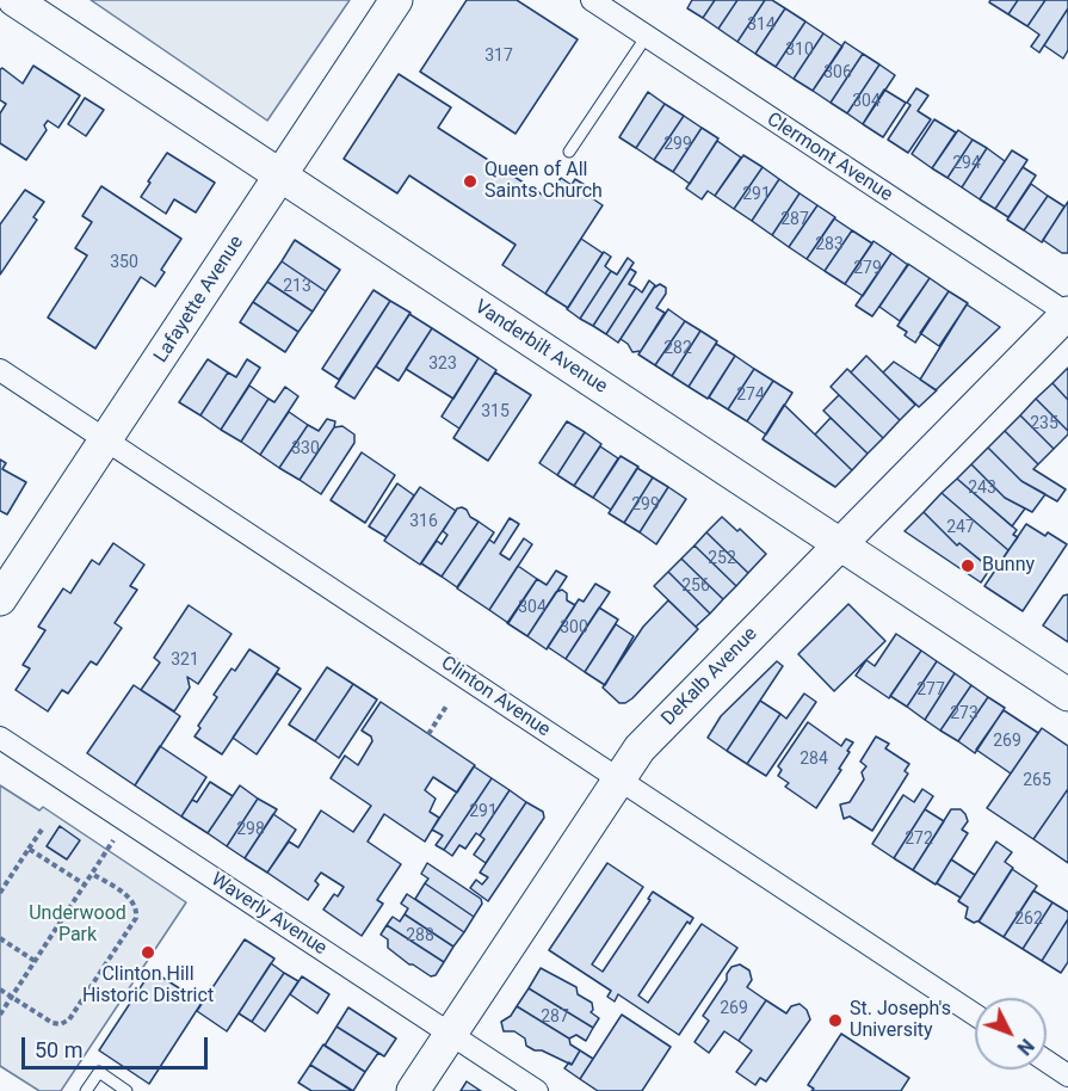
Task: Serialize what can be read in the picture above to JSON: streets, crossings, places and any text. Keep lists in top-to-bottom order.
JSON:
{
  "streets": {
    "main road": ["Lafayette Avenue", "Vanderbilt Avenue", "DeKalb Avenue"],
    "street": ["Clermont Avenue", "Clinton Avenue", "Waverly Avenue"]
  },
  "crossings": [
    ["Clermont Avenue", "DeKalb Avenue"],
    ["Lafayette Avenue", "Vanderbilt Avenue"],
    ["Lafayette Avenue", "Clinton Avenue"],
    ["Vanderbilt Avenue", "DeKalb Avenue"],
    ["DeKalb Avenue", "Clinton Avenue"],
    ["DeKalb Avenue", "Waverly Avenue"]
  ],
  "parks": ["Underwood Park"],
  "places": [
    "Queen of All Saints Church",
    "Bunny",
    "Clinton Hill Historic District",
    "St. Joseph's University"
  ],
  "house_numbers": [
    "314",
    "310",
    "317",
    "306",
    "304",
    "299",
    "294",
    "291",
    "287",
    "283",
    "350",
    "279",
    "213",
    "282",
    "323",
    "274",
    "315",
    "235",
    "330",
    "243",
    "299",
    "316",
    "247",
    "252",
    "256",
    "304",
    "300",
    "321",
    "277",
    "273",
    "269",
    "284",
    "265",
    "291",
    "298",
    "272",
    "262",
    "288",
    "269",
    "287"
  ],
  "scale_bar": "50 m",
  "north": "bottom right"
}
